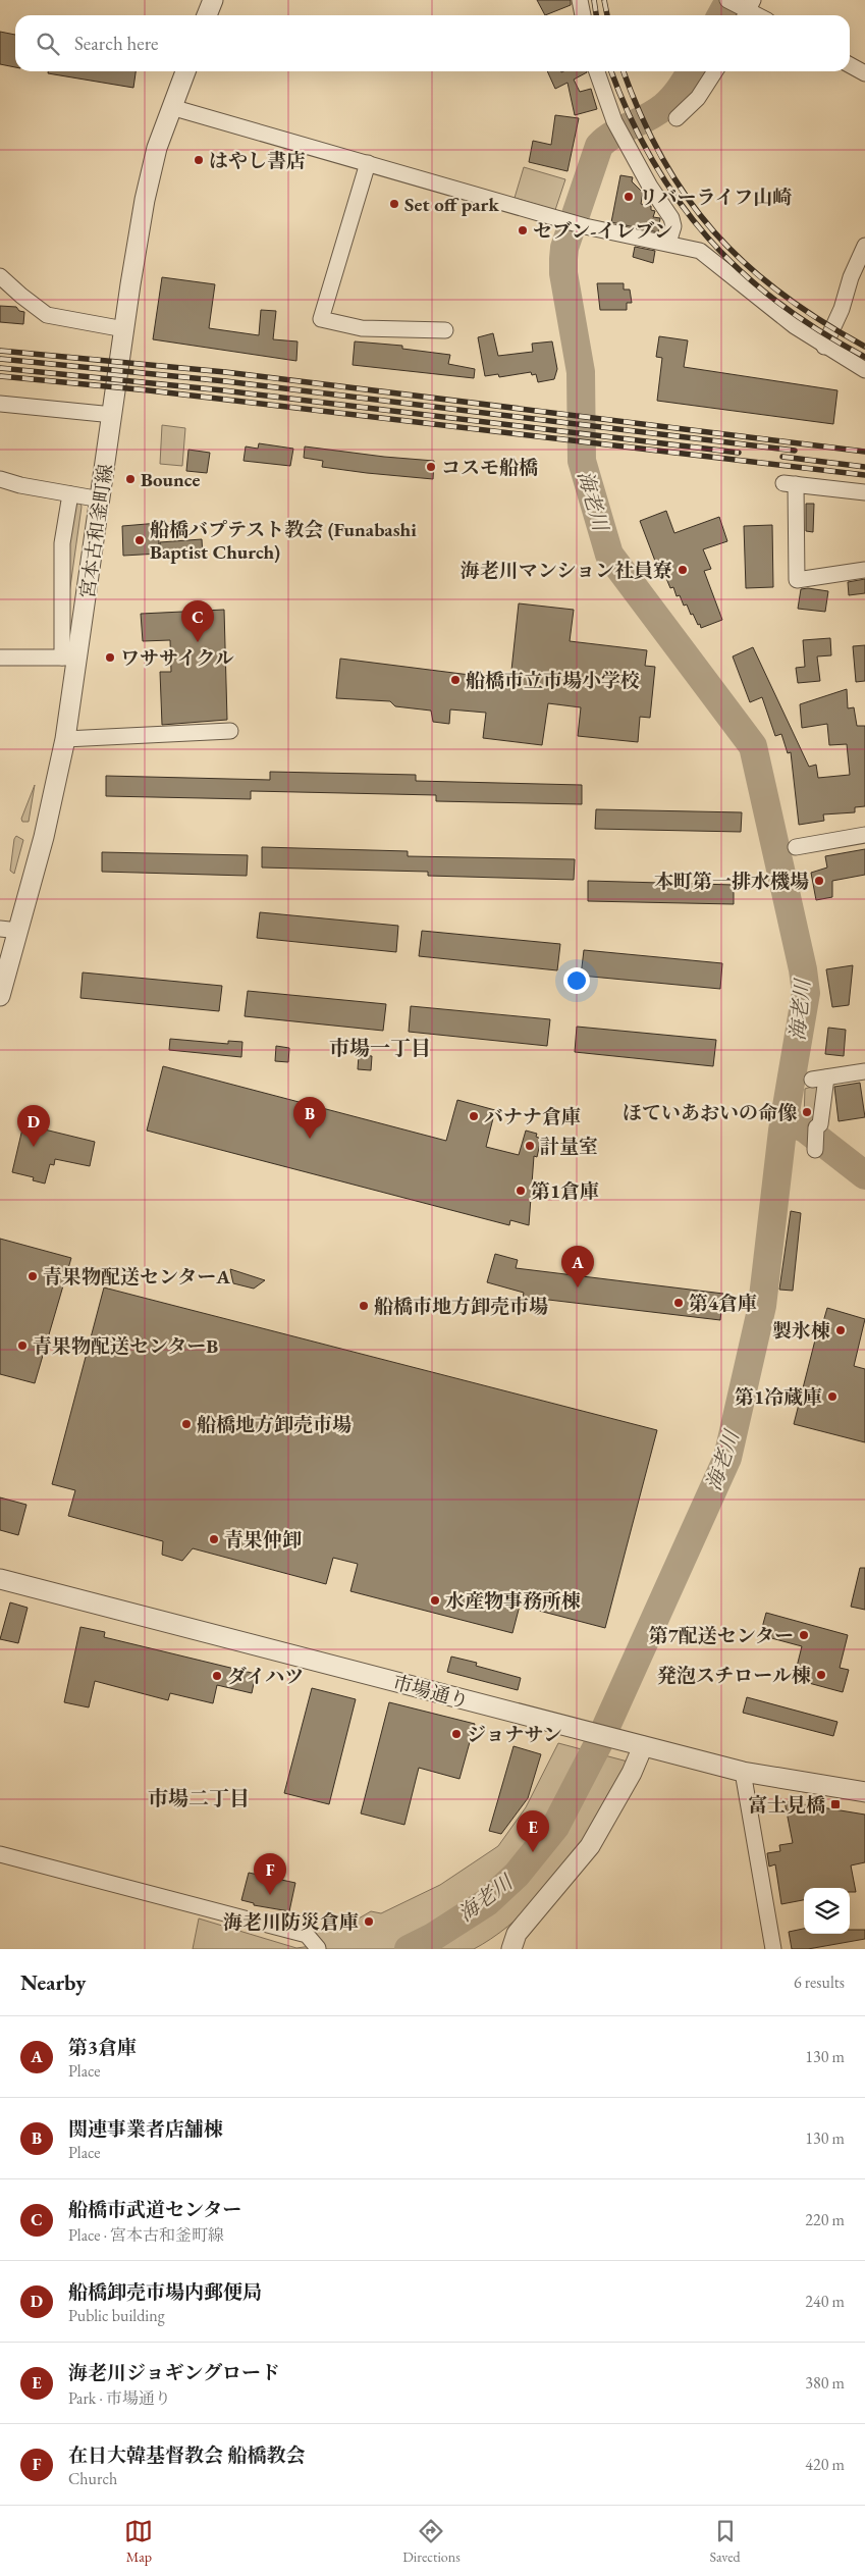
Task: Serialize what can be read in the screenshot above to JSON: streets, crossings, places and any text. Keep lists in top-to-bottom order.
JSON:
{
  "streets": {
    "street": ["宮本古和釜町線", "市場通り"]
  },
  "districts": ["市場一丁目", "市場二丁目"],
  "water": ["海老川"],
  "places": {
    "other": [
      "はやし書店",
      "リバーライフ山崎",
      "Set off park",
      "セブン-イレブン",
      "コスモ船橋",
      "Bounce",
      "船橋バプテスト教会 (Funabashi Baptist Church)",
      "海老川マンション社員寮",
      "ワササイクル",
      "船橋市立市場小学校",
      "本町第一排水機場",
      "ほていあおいの命像",
      "バナナ倉庫",
      "計量室",
      "第1倉庫",
      "青果物配送センターA",
      "第4倉庫",
      "船橋市地方卸売市場",
      "製氷棟",
      "青果物配送センターB",
      "第1冷蔵庫",
      "船橋地方卸売市場",
      "青果仲卸",
      "水産物事務所棟",
      "第7配送センター",
      "発泡スチロール棟",
      "ダイハツ",
      "ジョナサン",
      "海老川防災倉庫"
    ],
    "transit": ["富士見橋"]
  },
  "page": {
    "search": "Search here",
    "pins": [
      "C",
      "B",
      "D",
      "A",
      "E",
      "F"
    ],
    "heading": ["Nearby", "6 results"],
    "list": [
      {
        "mark": "A",
        "name": "第3倉庫",
        "note": "Place",
        "value": "130 m"
      },
      {
        "mark": "B",
        "name": "関連事業者店舗棟",
        "note": "Place",
        "value": "130 m"
      },
      {
        "mark": "C",
        "name": "船橋市武道センター",
        "note": "Place · 宮本古和釜町線",
        "value": "220 m"
      },
      {
        "mark": "D",
        "name": "船橋卸売市場内郵便局",
        "note": "Public building",
        "value": "240 m"
      },
      {
        "mark": "E",
        "name": "海老川ジョギングロード",
        "note": "Park · 市場通り",
        "value": "380 m"
      },
      {
        "mark": "F",
        "name": "在日大韓基督教会 船橋教会",
        "note": "Church",
        "value": "420 m"
      }
    ],
    "nav": ["Map", "Directions", "Saved"]
  }
}
